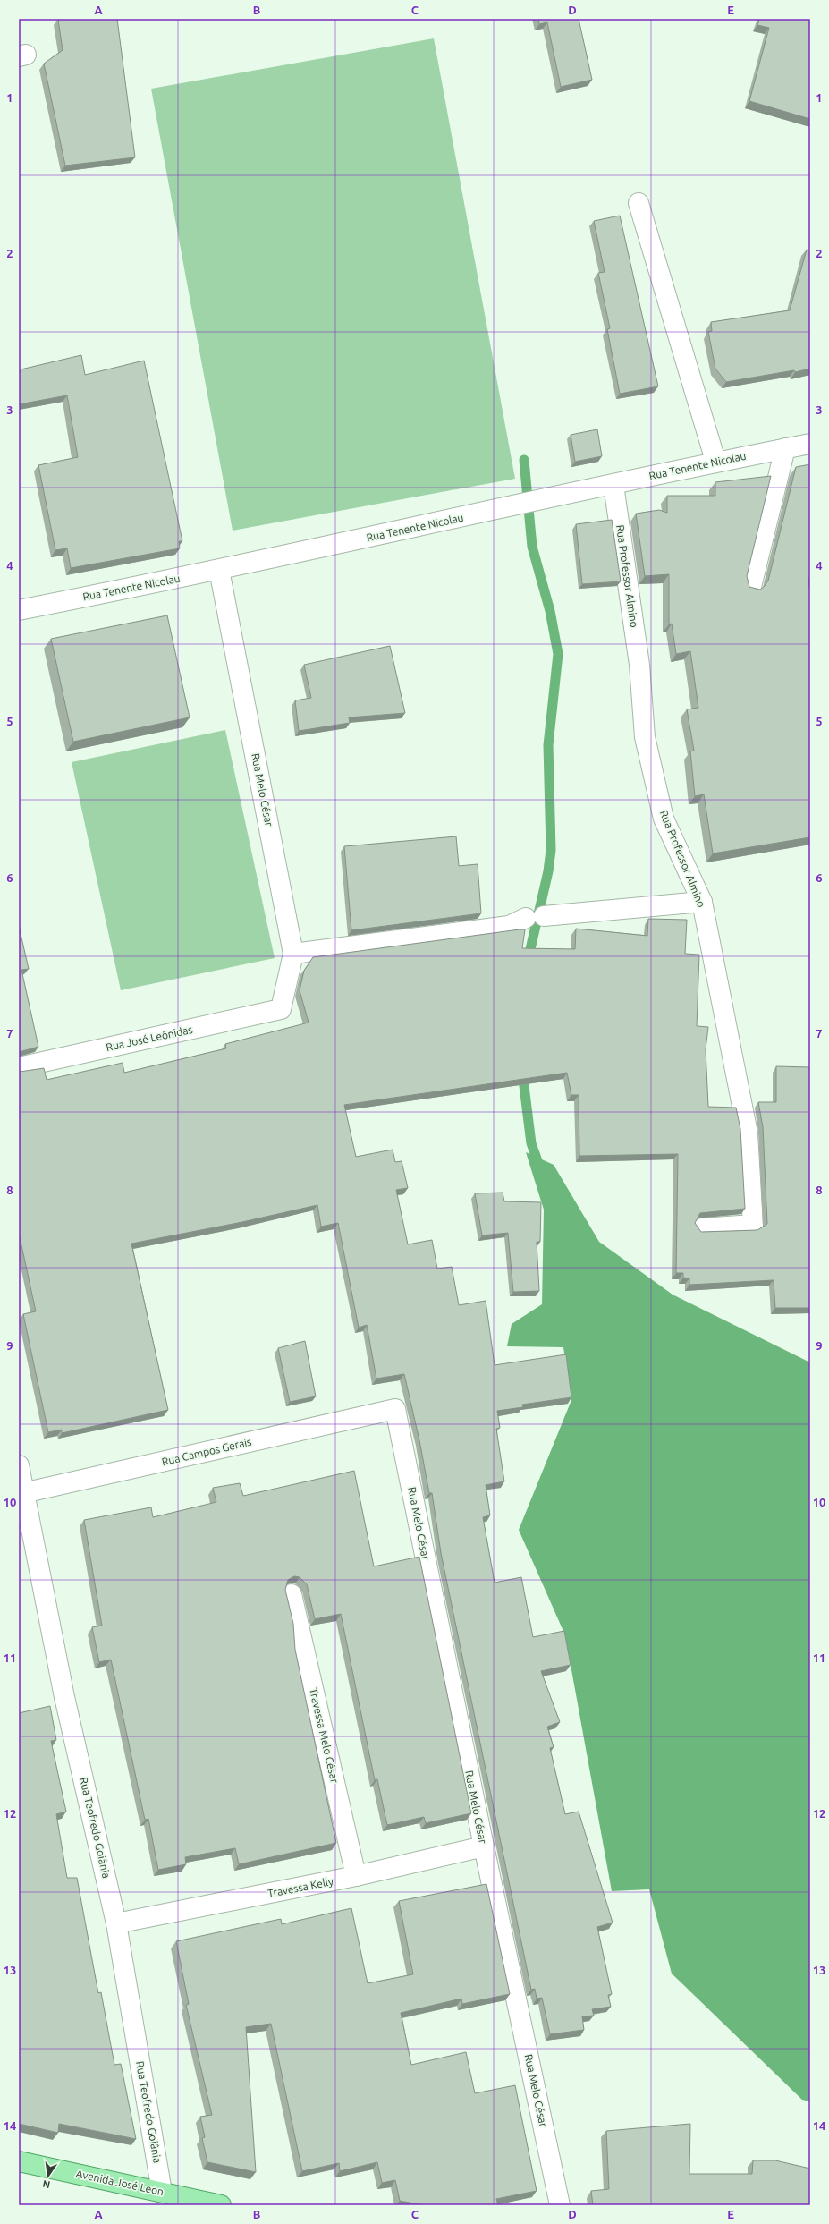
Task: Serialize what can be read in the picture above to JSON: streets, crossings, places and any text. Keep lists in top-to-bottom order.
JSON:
{
  "streets": {
    "main road": ["Avenida José Leon"],
    "street": [
      "Rua Tenente Nicolau",
      "Rua Professor Almino",
      "Rua Melo César",
      "Rua José Leônidas",
      "Rua Campos Gerais",
      "Travessa Melo César",
      "Rua Teofredo Goiânia",
      "Travessa Kelly"
    ]
  },
  "crossings": [
    ["Rua Tenente Nicolau", "Rua Professor Almino"],
    ["Rua Tenente Nicolau", "Rua Melo César"],
    ["Rua Melo César", "Rua José Leônidas"],
    ["Rua Melo César", "Rua Campos Gerais"],
    ["Rua Melo César", "Travessa Kelly"],
    ["Rua Campos Gerais", "Rua Teofredo Goiânia"],
    ["Travessa Melo César", "Travessa Kelly"],
    ["Rua Teofredo Goiânia", "Travessa Kelly"],
    ["Rua Teofredo Goiânia", "Avenida José Leon"]
  ],
  "north": "bottom",
  "grid": {
    "columns": [
      "A",
      "B",
      "C",
      "D",
      "E"
    ],
    "rows": [
      "1",
      "2",
      "3",
      "4",
      "5",
      "6",
      "7",
      "8",
      "9",
      "10",
      "11",
      "12",
      "13",
      "14"
    ]
  }
}
